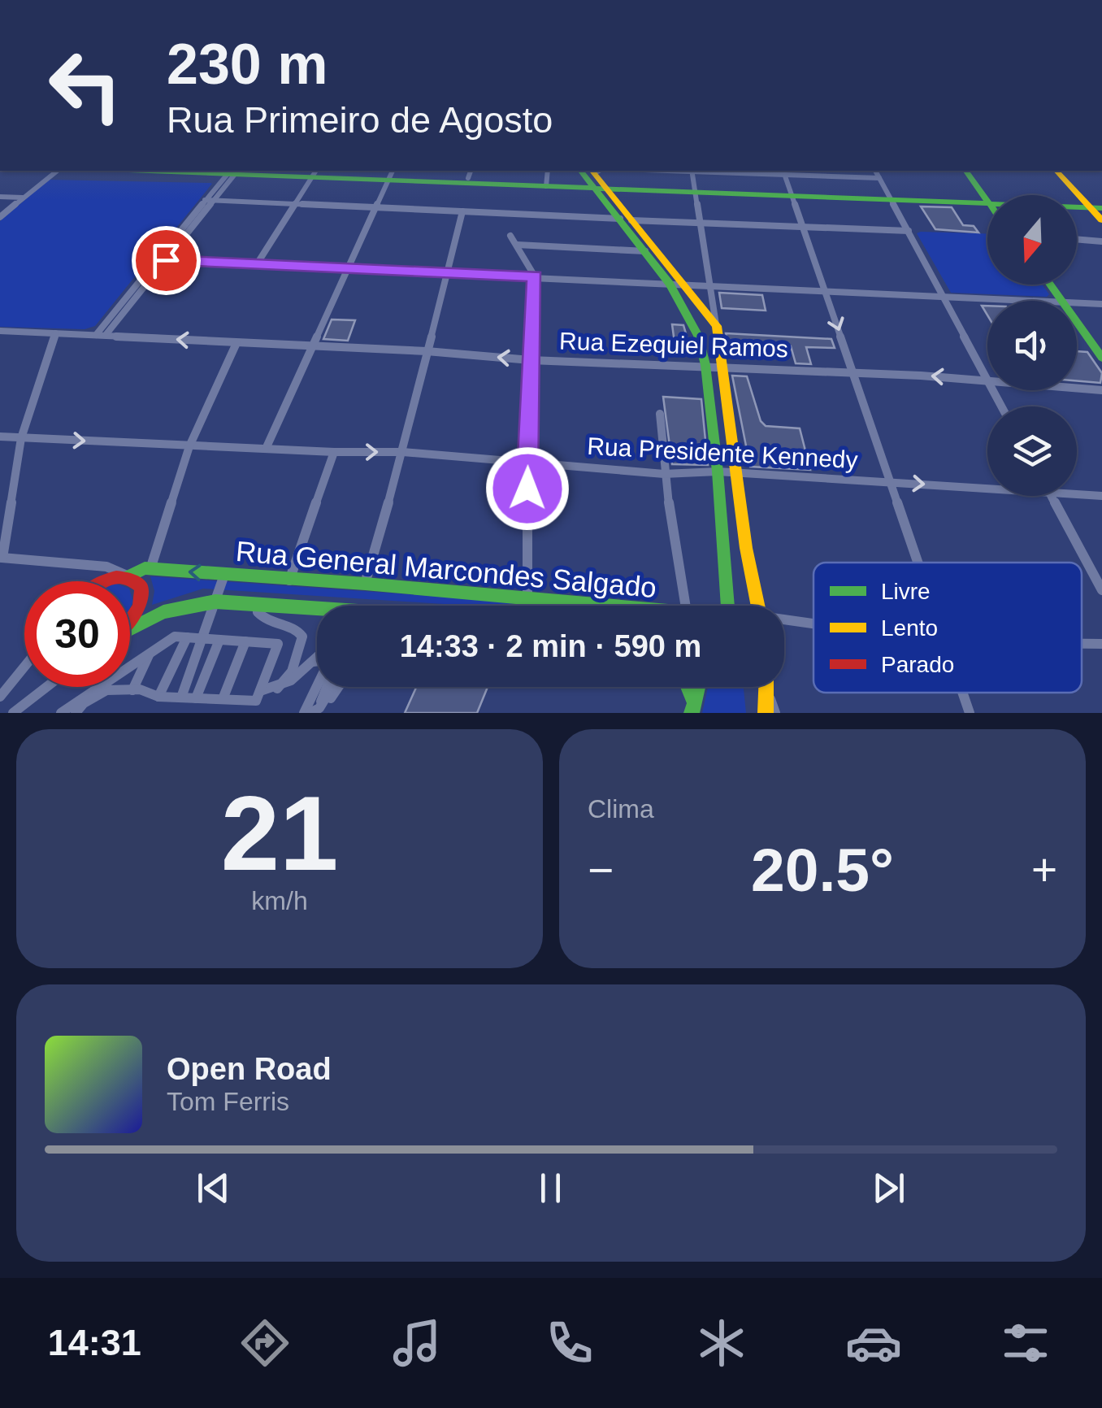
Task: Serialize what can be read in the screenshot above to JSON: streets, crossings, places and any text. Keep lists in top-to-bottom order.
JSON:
{
  "streets": {
    "main road": ["Rua General Marcondes Salgado"],
    "street": ["Rua Ezequiel Ramos", "Rua Presidente Kennedy"]
  },
  "legend": ["Livre", "Lento", "Parado"],
  "north": "bottom",
  "page": {
    "turn": ["230 m", "Rua Primeiro de Agosto"],
    "limit": "30",
    "trip": "14:33 · 2 min · 590 m",
    "tile": [
      ["21", "km/h"],
      "Clima"
    ],
    "heat": ["−", "20.5°", "+"],
    "song": ["Open Road", "Tom Ferris"],
    "tabs": "14:31"
  }
}
